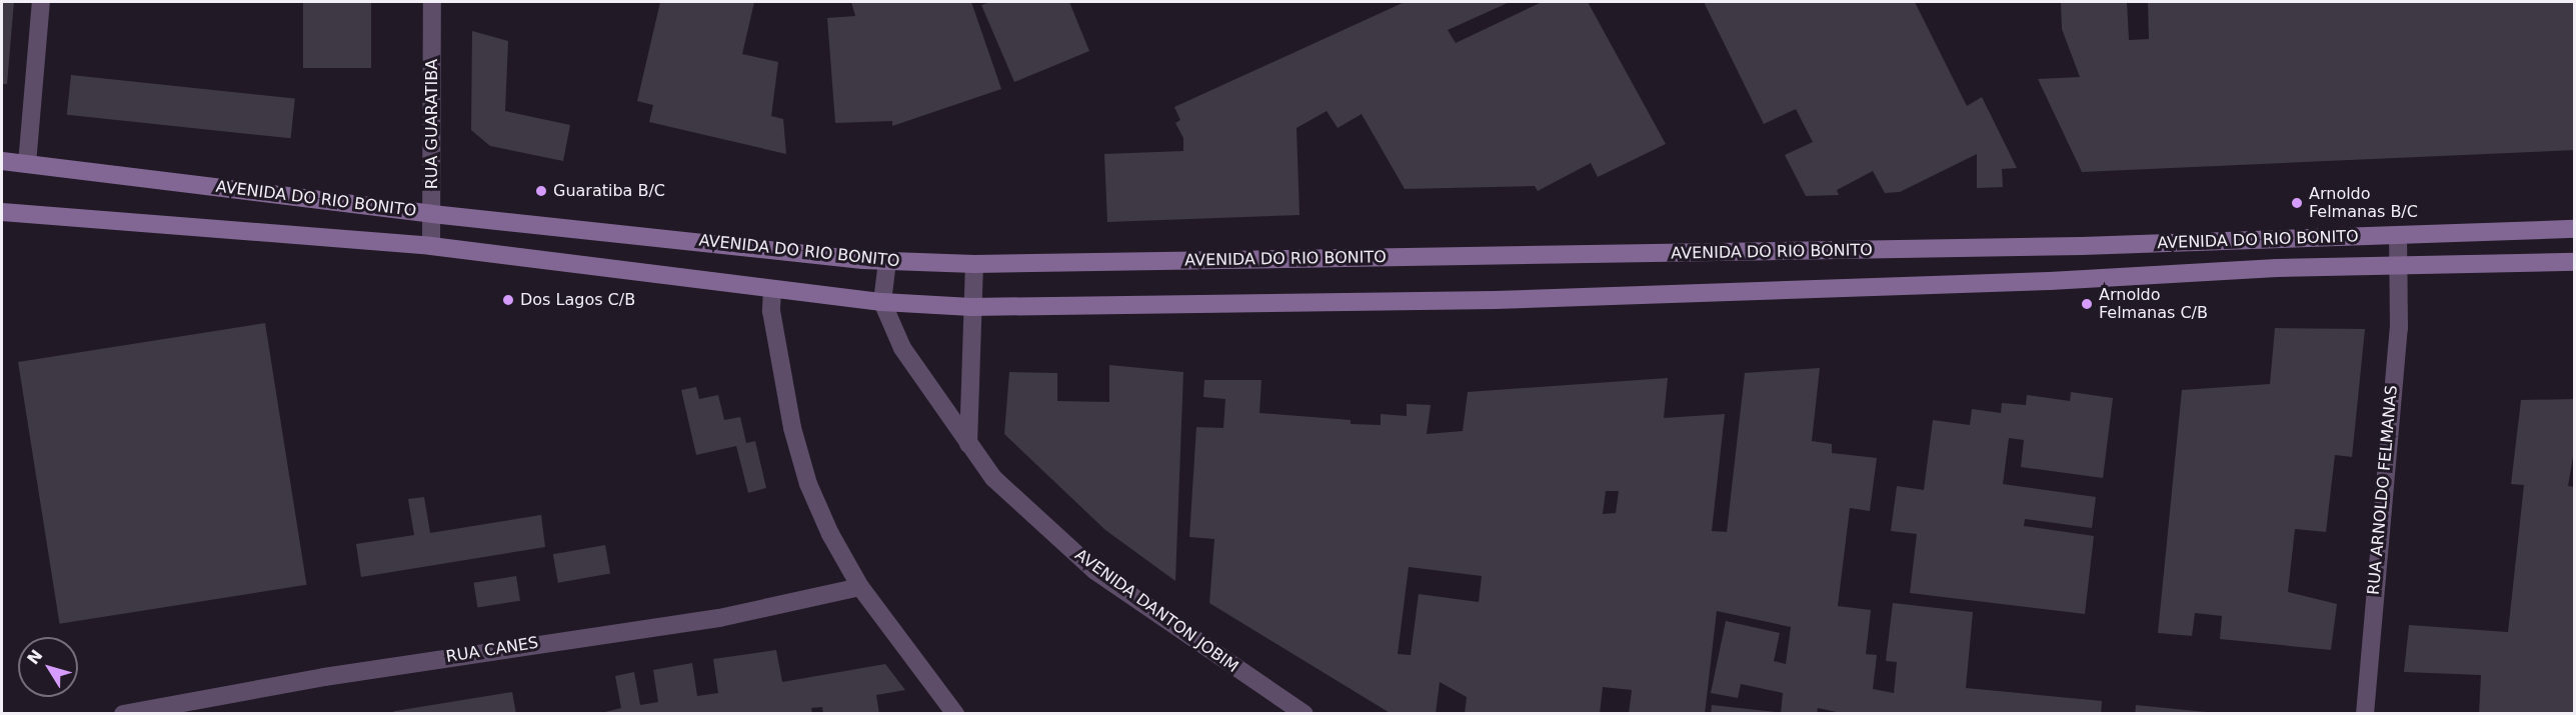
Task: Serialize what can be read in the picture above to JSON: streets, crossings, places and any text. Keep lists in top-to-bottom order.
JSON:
{
  "streets": {
    "main road": ["AVENIDA DO RIO BONITO"],
    "street": [
      "RUA GUARATIBA",
      "RUA ARNOLDO FELMANAS",
      "AVENIDA DANTON JOBIM",
      "RUA CANES"
    ]
  },
  "crossings": [
    ["RUA GUARATIBA", "AVENIDA DO RIO BONITO"],
    ["AVENIDA DO RIO BONITO", "RUA ARNOLDO FELMANAS"],
    ["AVENIDA DO RIO BONITO", "AVENIDA DANTON JOBIM"]
  ],
  "places": [
    "Guaratiba B/C",
    "Arnoldo Felmanas B/C",
    "Dos Lagos C/B",
    "Arnoldo Felmanas C/B"
  ],
  "north": "top left"
}
